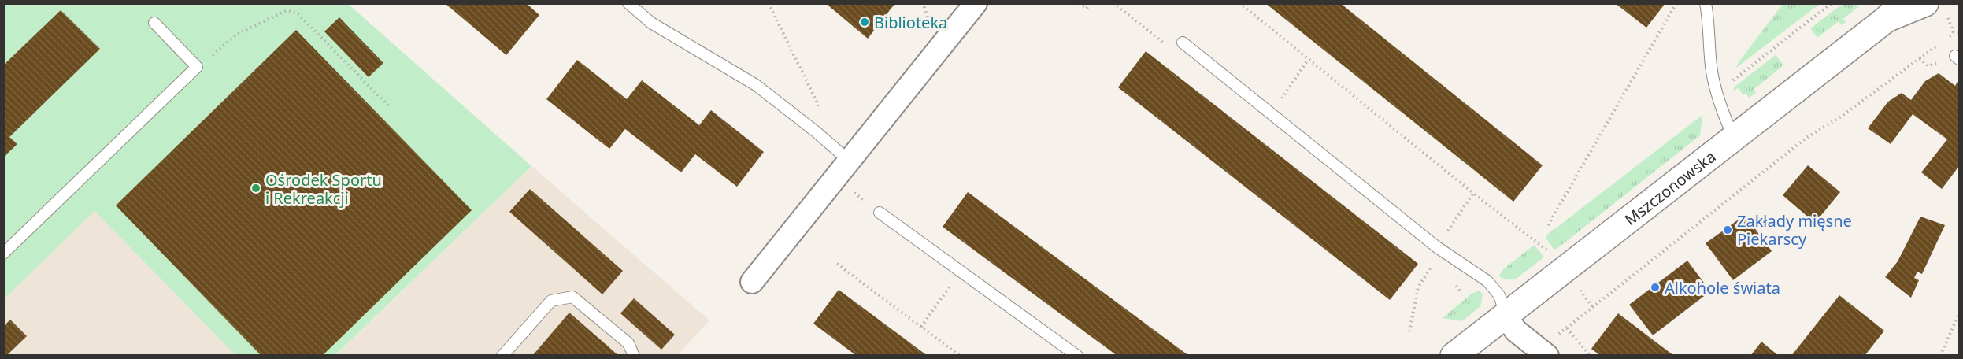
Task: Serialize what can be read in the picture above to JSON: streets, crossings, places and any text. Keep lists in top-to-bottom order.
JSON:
{
  "streets": {
    "street": ["Mszczonowska"]
  },
  "places": [
    "Biblioteka",
    "Ośrodek Sportu i Rekreakcji",
    "Zakłady mięsne Piekarscy",
    "Alkohole świata"
  ]
}
